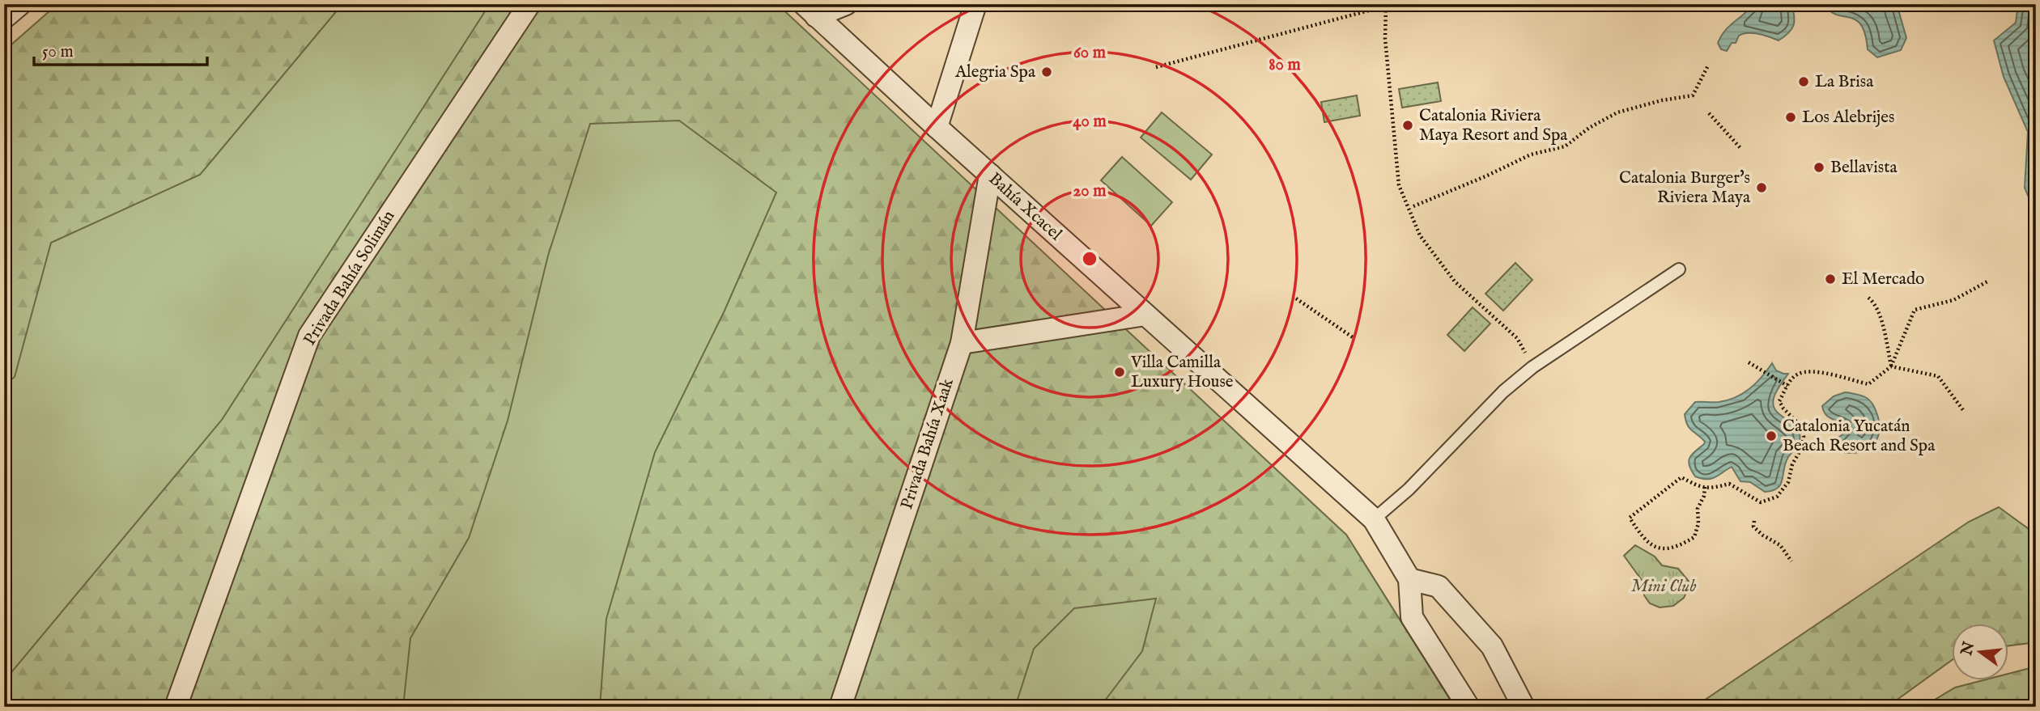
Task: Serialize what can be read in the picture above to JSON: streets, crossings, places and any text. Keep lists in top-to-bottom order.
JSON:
{
  "streets": {
    "street": ["Bahía Xcacel", "Privada Bahía Solimán", "Privada Bahía Xaak"]
  },
  "crossings": [
    ["Bahía Xcacel", "Privada Bahía Xaak"]
  ],
  "parks": ["Mini Club"],
  "places": [
    "Alegria Spa",
    "La Brisa",
    "Los Alebrijes",
    "Catalonia Riviera Maya Resort and Spa",
    "Bellavista",
    "Catalonia Burger's Riviera Maya",
    "El Mercado",
    "Villa Camilla Luxury House",
    "Catalonia Yucatán Beach Resort and Spa"
  ],
  "scale_bar": "50 m",
  "north": "left",
  "rings": [
    "60 m",
    "80 m",
    "40 m",
    "20 m"
  ]
}
